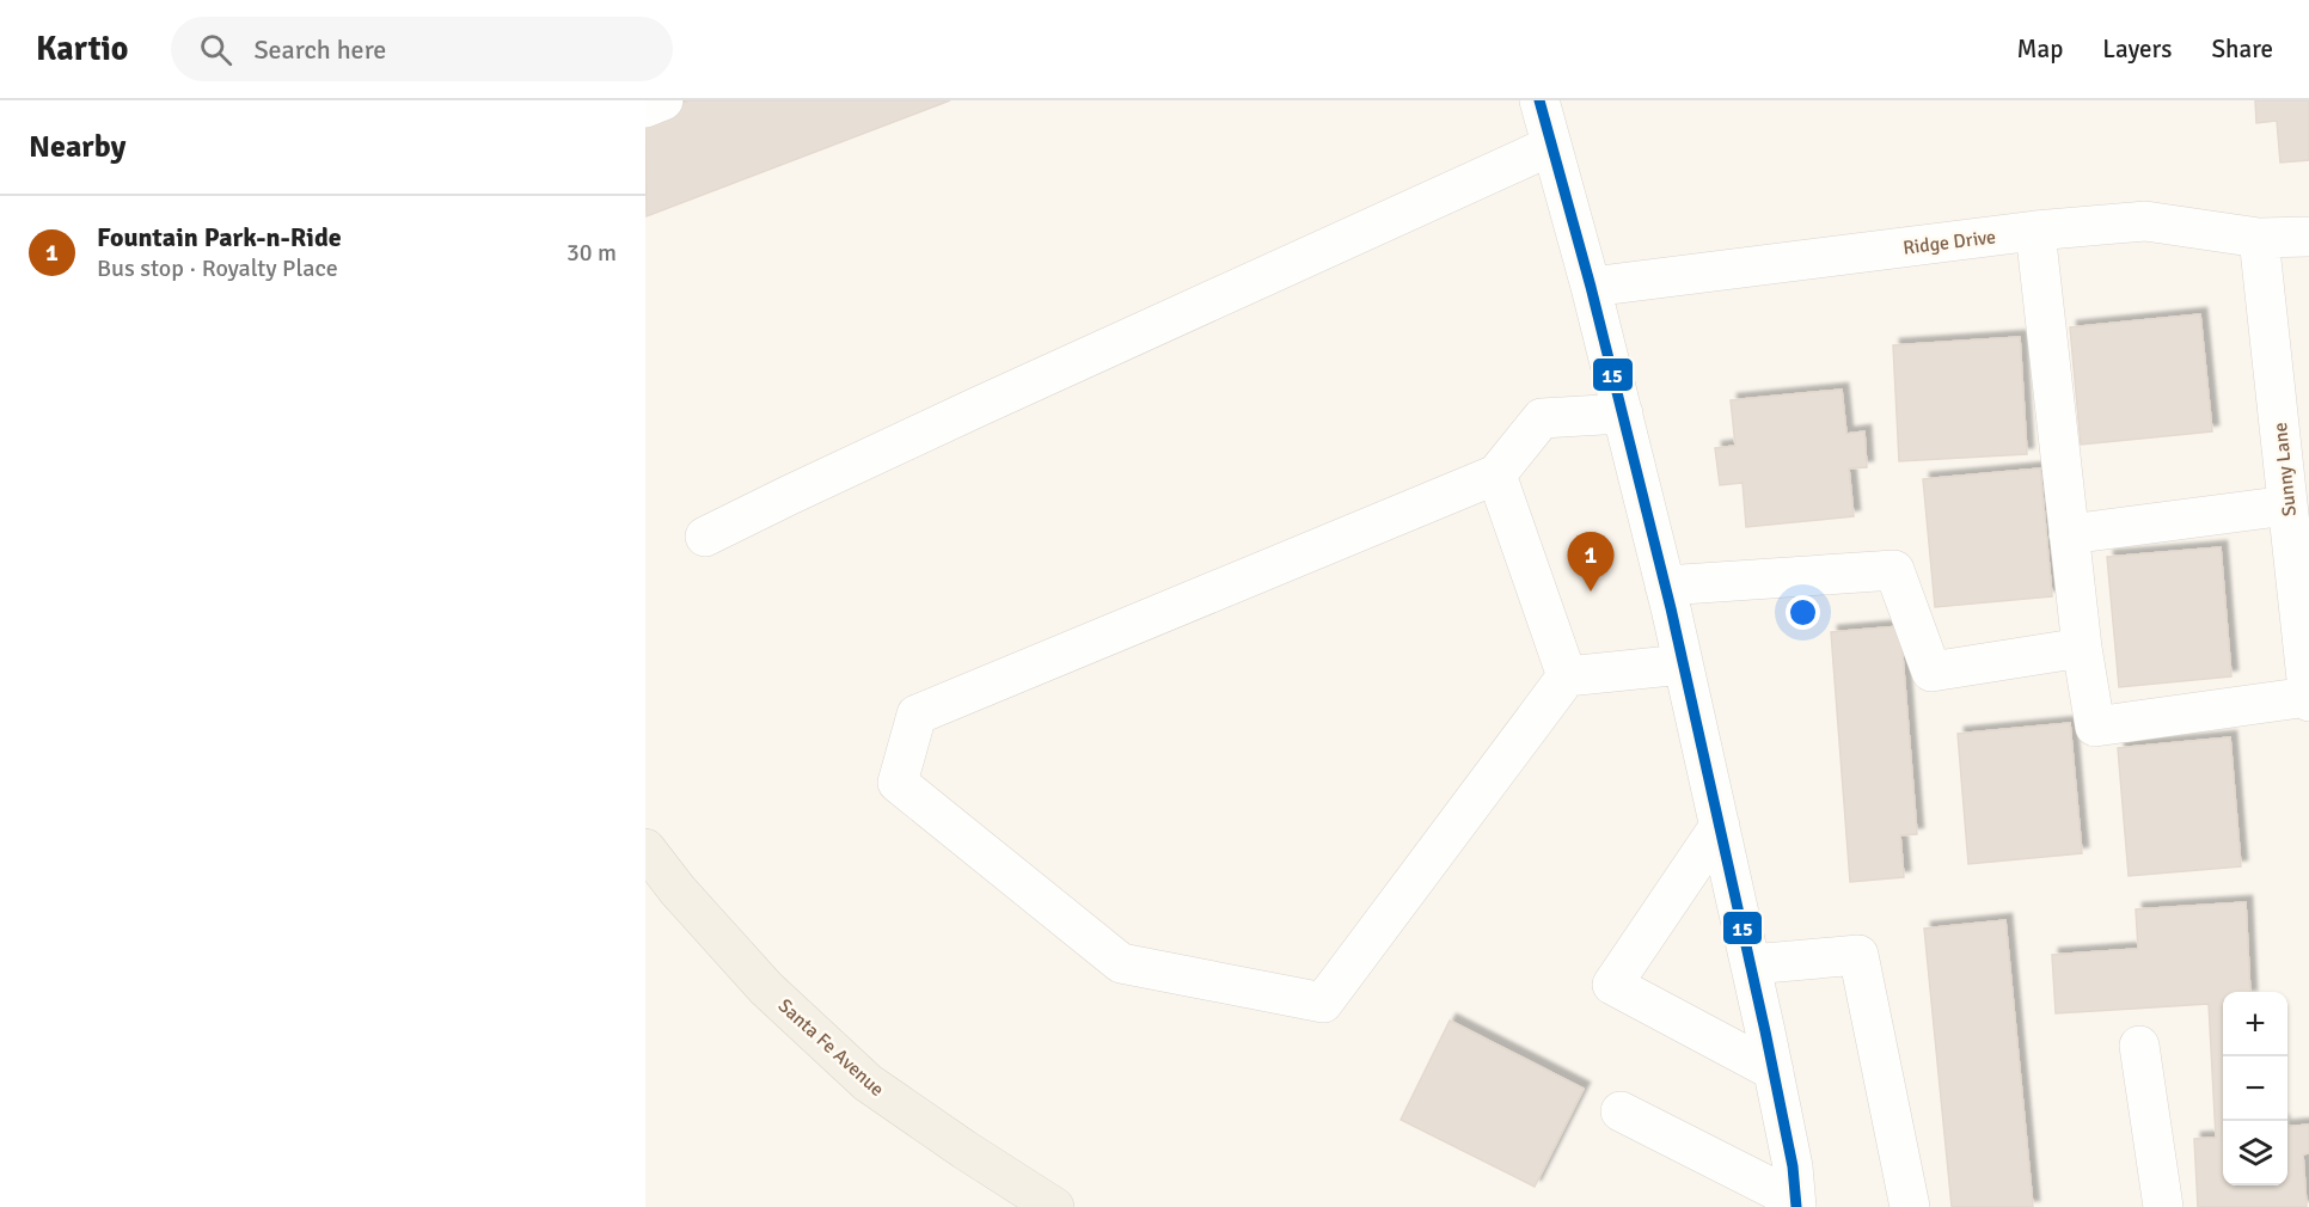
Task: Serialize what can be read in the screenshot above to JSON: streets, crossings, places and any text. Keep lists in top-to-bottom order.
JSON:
{
  "streets": {
    "main road": ["Santa Fe Avenue"],
    "street": ["Ridge Drive", "Sunny Lane"]
  },
  "crossings": [
    ["Ridge Drive", "Sunny Lane"]
  ],
  "lines": ["transit line 15"],
  "page": {
    "header": "Kartio",
    "search": "Search here",
    "nav": ["Map", "Layers", "Share"],
    "heading": "Nearby",
    "list": [
      {
        "mark": "1",
        "name": "Fountain Park-n-Ride",
        "note": "Bus stop · Royalty Place",
        "value": "30 m"
      }
    ],
    "pins": "1",
    "map_buttons": ["+", "−"]
  }
}
